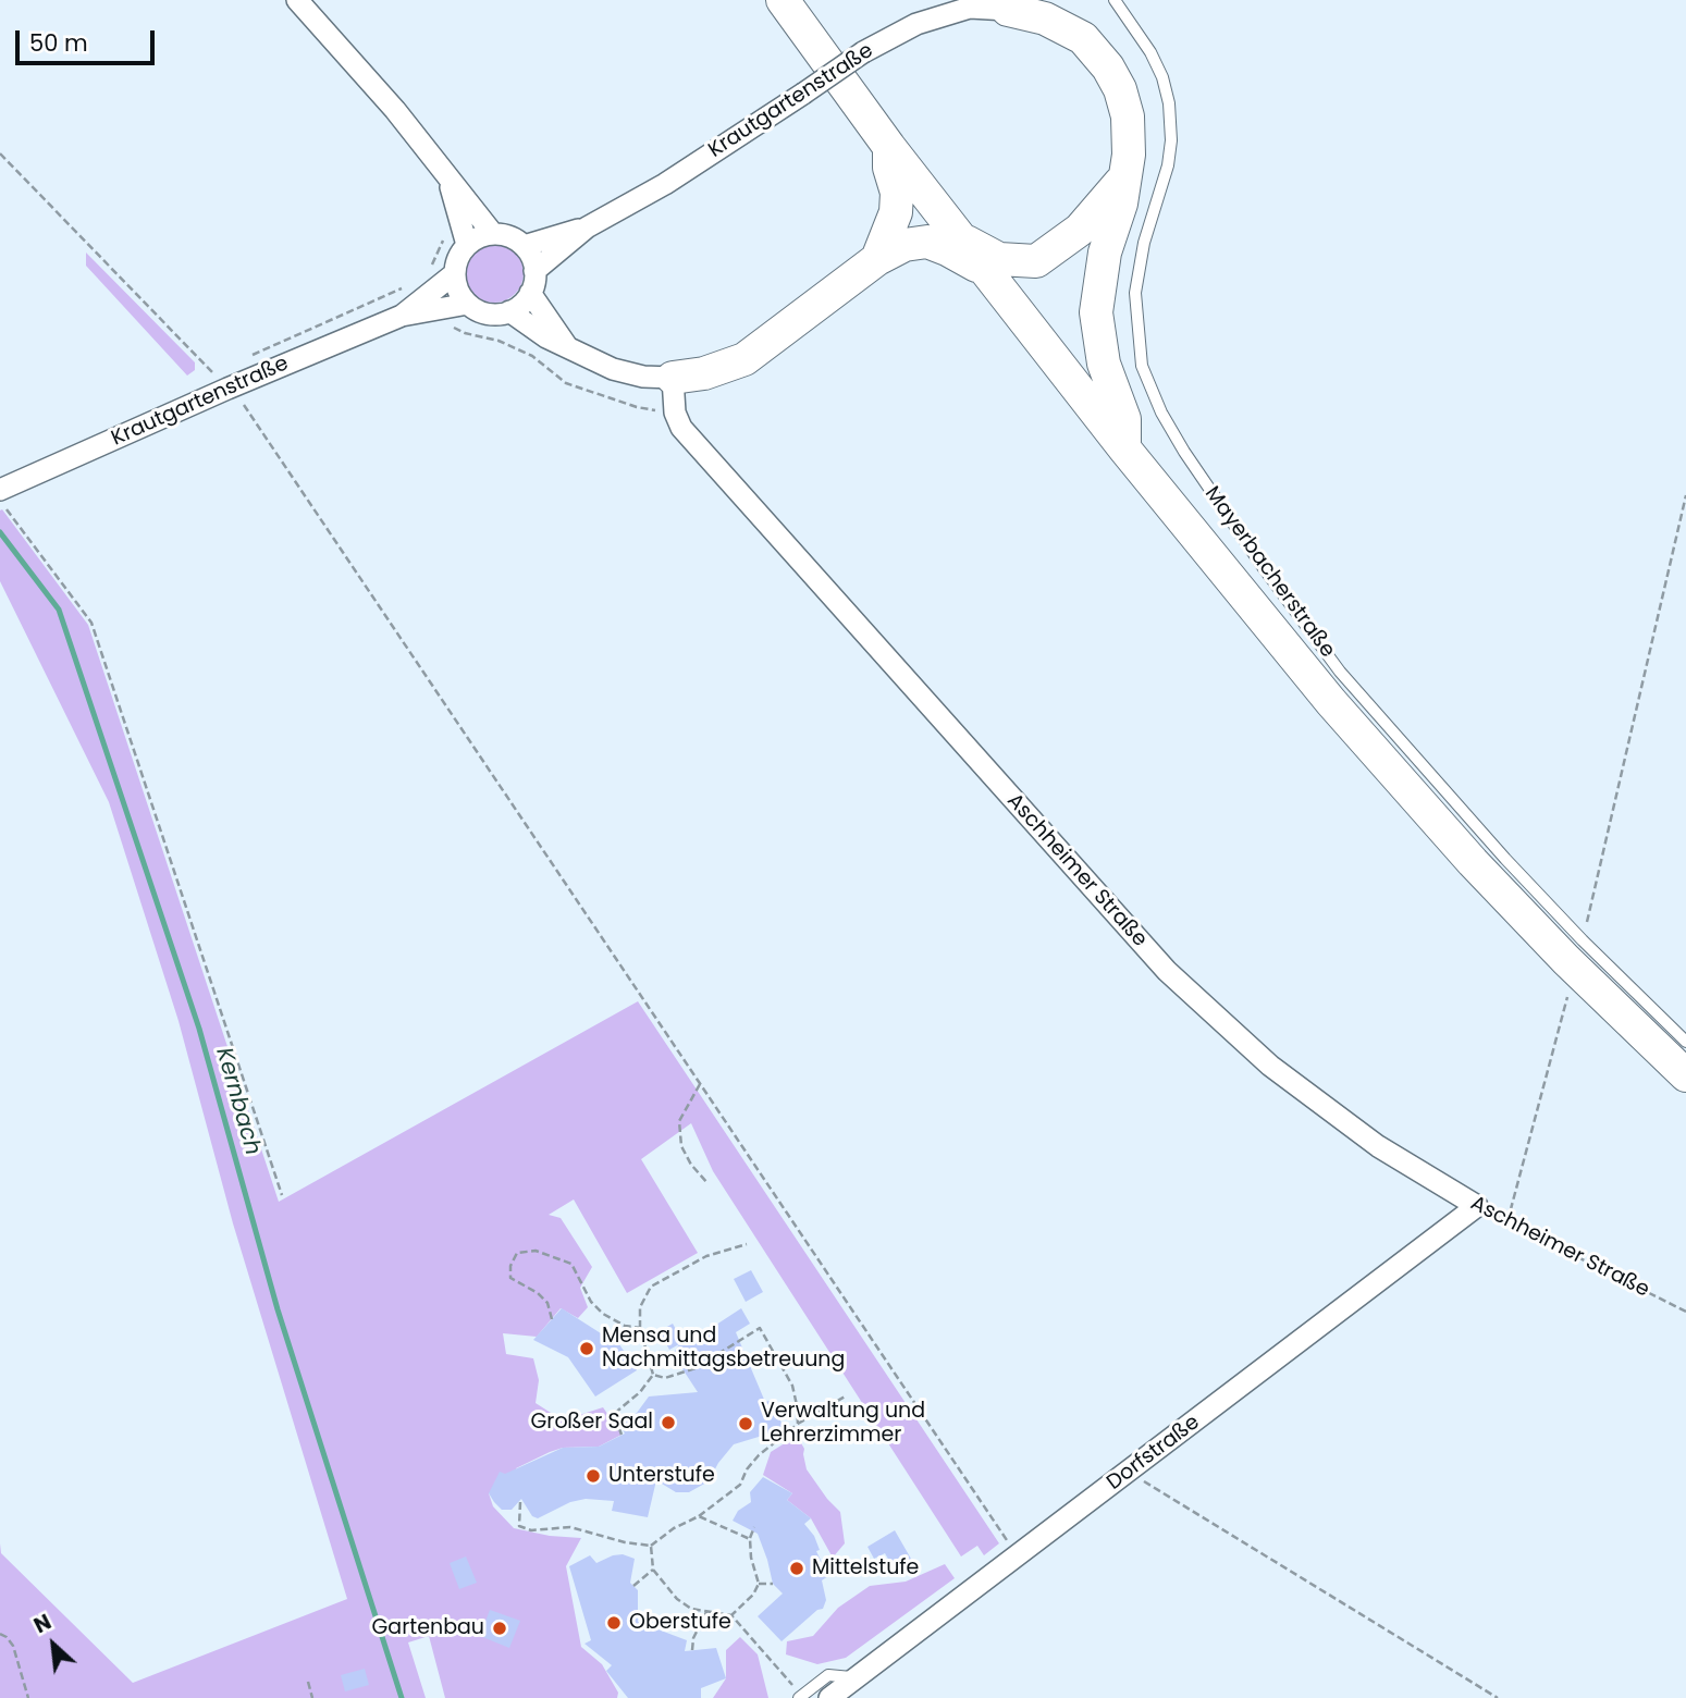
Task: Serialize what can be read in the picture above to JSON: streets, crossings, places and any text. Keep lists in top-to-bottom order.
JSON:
{
  "streets": {
    "street": ["Krautgartenstraße", "Aschheimer Straße", "Dorfstraße"],
    "lane": ["Mayerbacherstraße"]
  },
  "crossings": [
    ["Aschheimer Straße", "Dorfstraße"]
  ],
  "water": ["Kernbach"],
  "places": [
    "Mensa und Nachmittagsbetreuung",
    "Großer Saal",
    "Verwaltung und Lehrerzimmer",
    "Unterstufe",
    "Mittelstufe",
    "Oberstufe",
    "Gartenbau"
  ],
  "scale_bar": "50 m",
  "north": "top left"
}
